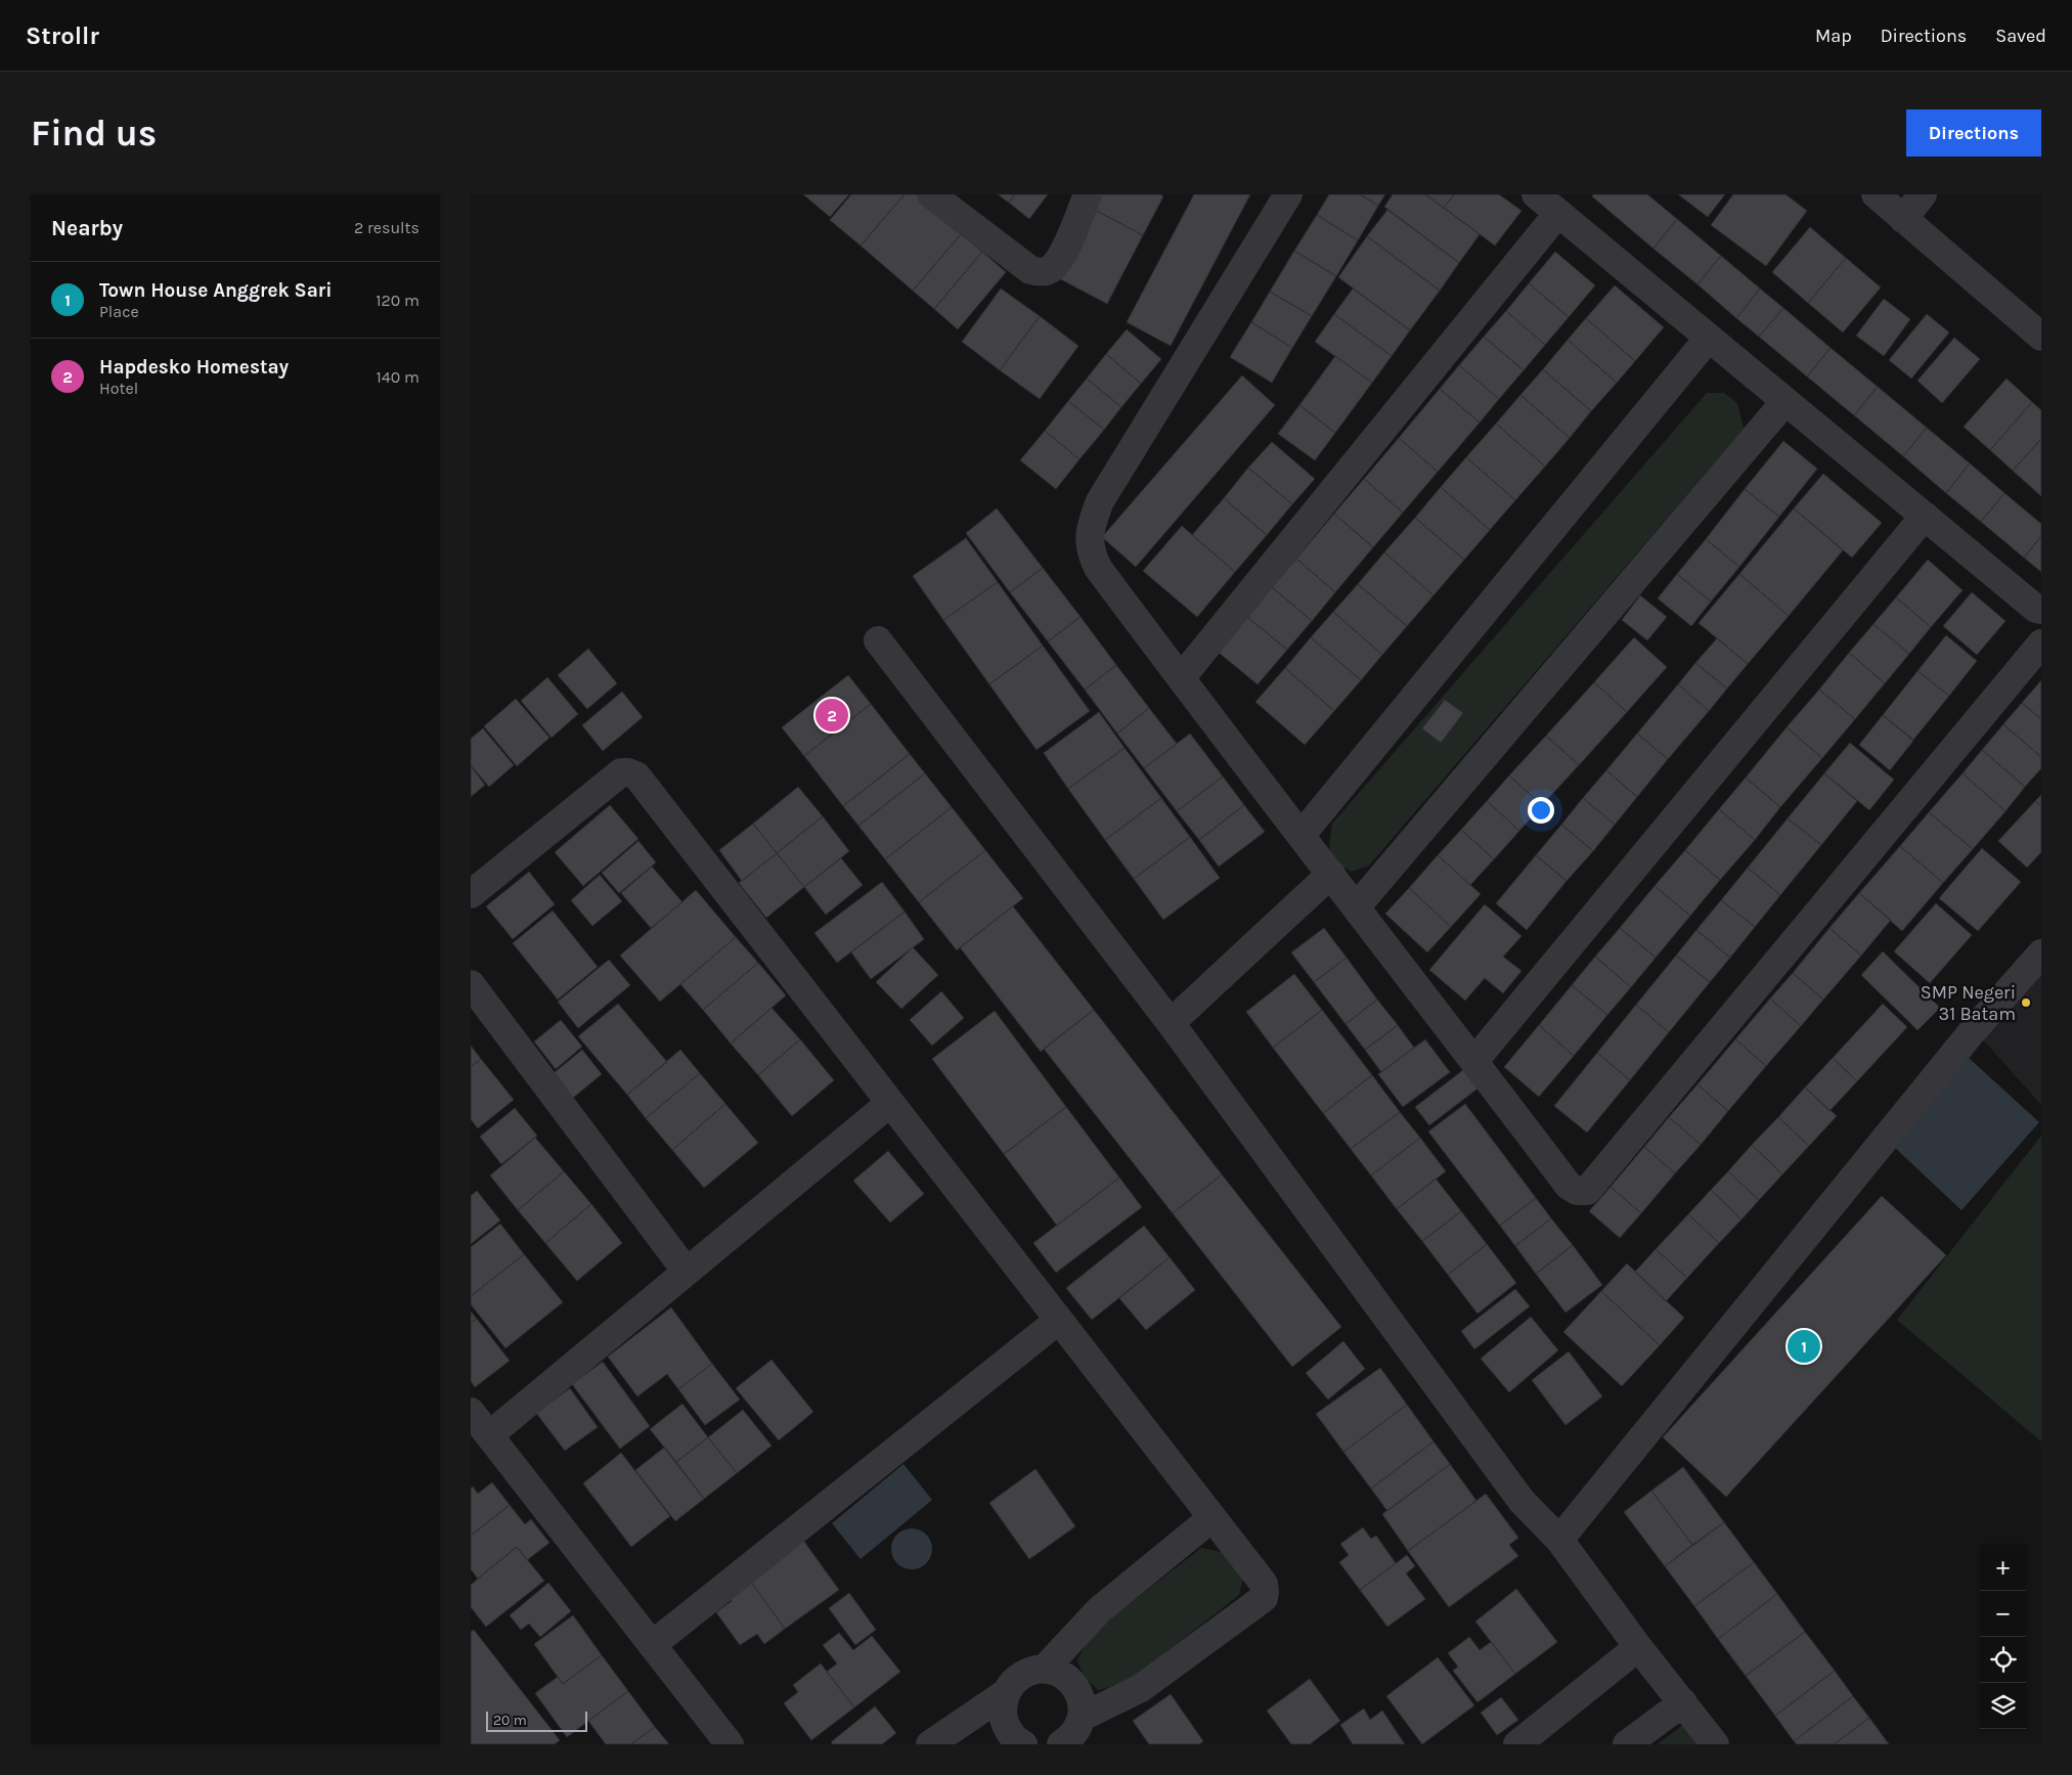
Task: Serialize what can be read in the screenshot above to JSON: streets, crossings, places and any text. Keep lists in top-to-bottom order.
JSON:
{
  "places": ["SMP Negeri 31 Batam"],
  "scale_bar": "20 m",
  "page": {
    "header": "Strollr",
    "nav": ["Map", "Directions", "Saved"],
    "buttons": "Directions",
    "title": "Find us",
    "heading": ["Nearby", "2 results"],
    "list": [
      {
        "mark": "1",
        "name": "Town House Anggrek Sari",
        "note": "Place",
        "value": "120 m"
      },
      {
        "mark": "2",
        "name": "Hapdesko Homestay",
        "note": "Hotel",
        "value": "140 m"
      }
    ],
    "pins": ["2", "1"],
    "map_buttons": ["+", "−"],
    "scale": "20 m"
  }
}
